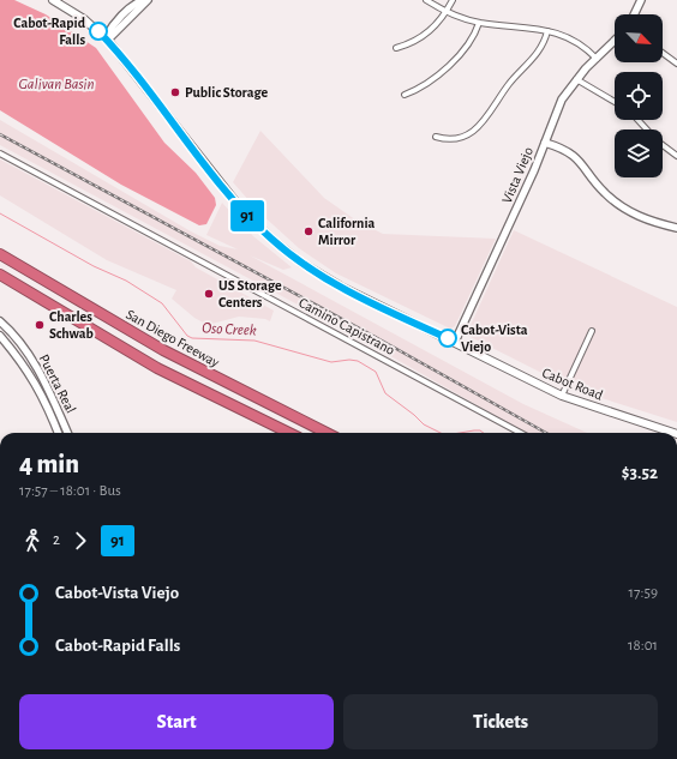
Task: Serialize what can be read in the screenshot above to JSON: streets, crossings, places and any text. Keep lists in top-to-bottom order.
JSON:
{
  "streets": {
    "highway": ["San Diego Freeway"],
    "main road": ["Cabot Road"],
    "street": ["Vista Viejo", "Camino Capistrano", "Puerta Real"]
  },
  "crossings": [
    ["Vista Viejo", "Cabot Road"]
  ],
  "water": ["Galivan Basin", "Oso Creek"],
  "places": [
    "Cabot-Rapid Falls",
    "Public Storage",
    "California Mirror",
    "US Storage Centers",
    "Charles Schwab",
    "Cabot-Vista Viejo"
  ],
  "lines": ["bus line 91"],
  "north": "bottom right",
  "page": {
    "on_map": "91",
    "heading": ["4 min", "17:57 – 18:01 · Bus", "$3.52"],
    "legs": ["2", "91"],
    "list": [
      {
        "name": "Cabot-Vista Viejo",
        "value": "17:59"
      },
      {
        "name": "Cabot-Rapid Falls",
        "value": "18:01"
      }
    ],
    "buttons": ["Start", "Tickets"]
  }
}
